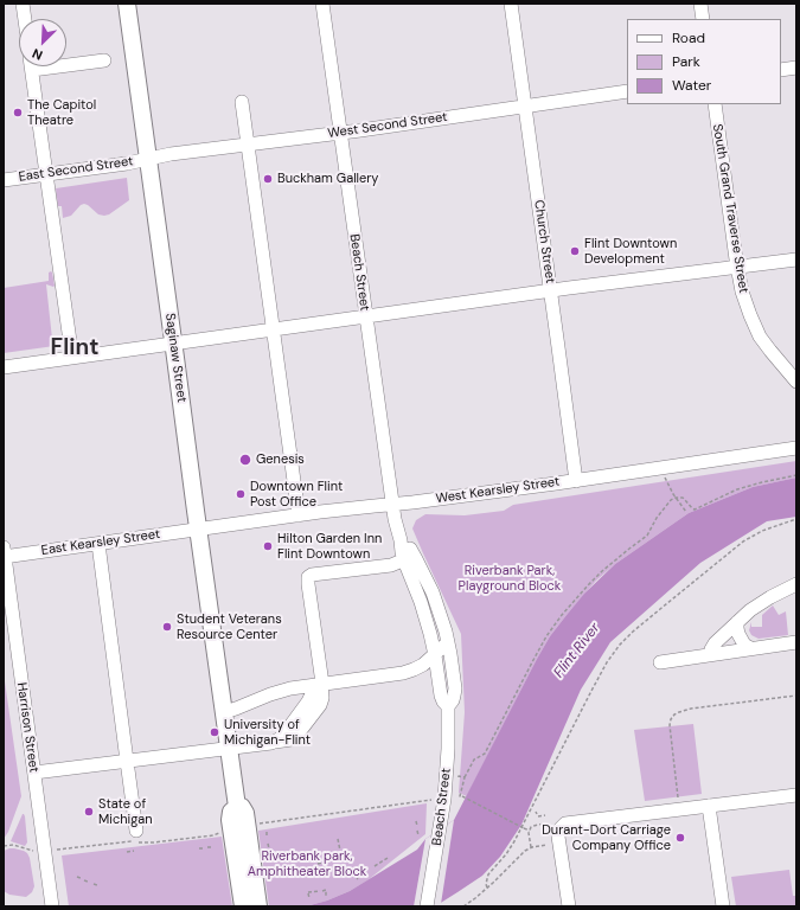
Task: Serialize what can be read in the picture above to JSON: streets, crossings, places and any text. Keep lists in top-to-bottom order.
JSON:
{
  "streets": {
    "main road": ["Saginaw Street"],
    "street": [
      "West Second Street",
      "East Second Street",
      "South Grand Traverse Street",
      "Church Street",
      "Beach Street",
      "West Kearsley Street",
      "East Kearsley Street",
      "Harrison Street"
    ]
  },
  "crossings": [
    ["West Second Street", "East Second Street"],
    ["West Second Street", "Church Street"],
    ["West Second Street", "Beach Street"],
    ["West Second Street", "Saginaw Street"],
    ["East Second Street", "Saginaw Street"],
    ["Church Street", "West Kearsley Street"],
    ["Beach Street", "West Kearsley Street"],
    ["Saginaw Street", "West Kearsley Street"],
    ["Saginaw Street", "East Kearsley Street"],
    ["West Kearsley Street", "East Kearsley Street"],
    ["East Kearsley Street", "Harrison Street"]
  ],
  "districts": ["Flint"],
  "water": ["Flint River"],
  "parks": ["Riverbank Park, Playground Block", "Riverbank park, Amphitheater Block"],
  "places": [
    "The Capitol Theatre",
    "Buckham Gallery",
    "Flint Downtown Development",
    "Genesis",
    "Downtown Flint Post Office",
    "Hilton Garden Inn Flint Downtown",
    "Student Veterans Resource Center",
    "University of Michigan-Flint",
    "State of Michigan",
    "Durant-Dort Carriage Company Office"
  ],
  "legend": ["Road", "Park", "Water"],
  "north": "bottom left"
}
